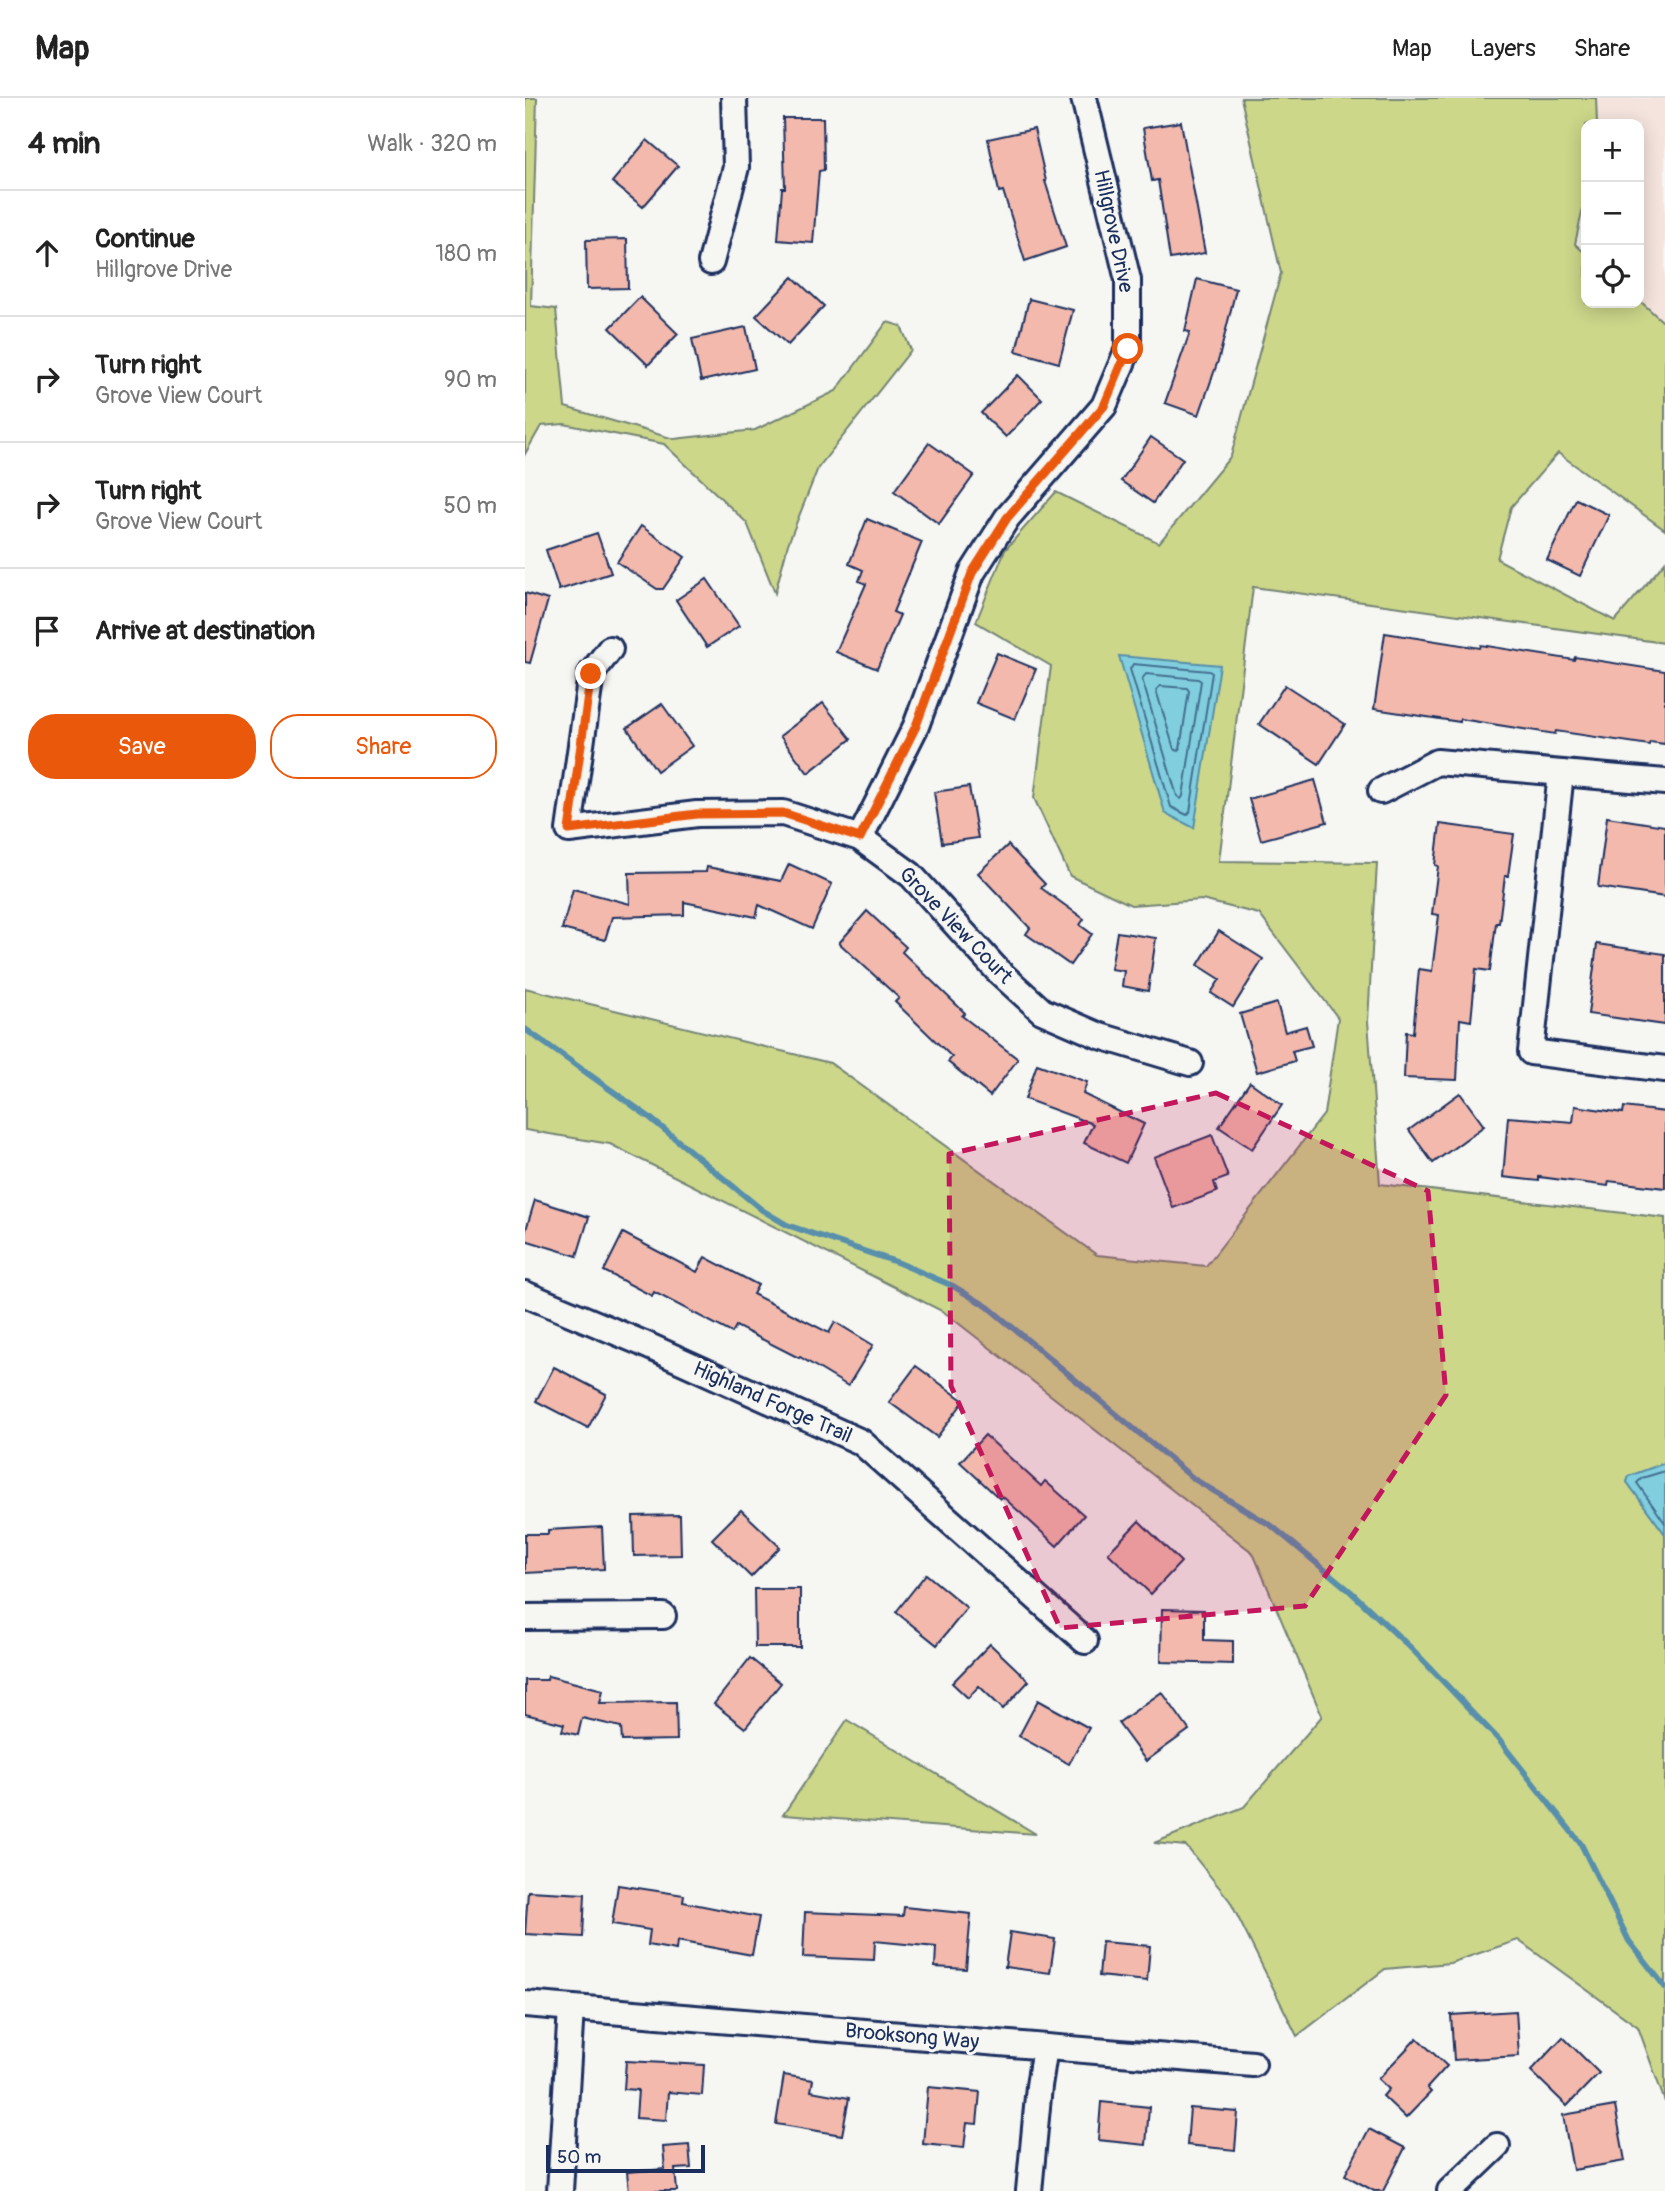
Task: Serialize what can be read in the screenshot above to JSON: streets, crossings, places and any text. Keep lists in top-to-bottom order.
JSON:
{
  "streets": {
    "street": [
      "Hillgrove Drive",
      "Grove View Court",
      "Highland Forge Trail",
      "Brooksong Way"
    ]
  },
  "crossings": [
    ["Hillgrove Drive", "Grove View Court"]
  ],
  "scale_bar": "50 m",
  "page": {
    "header": "Map",
    "nav": ["Map", "Layers", "Share"],
    "heading": ["4 min", "Walk · 320 m"],
    "map_buttons": ["+", "−"],
    "list": [
      ["Continue", "Hillgrove Drive", "180 m"],
      ["Turn right", "Grove View Court", "90 m"],
      ["Turn right", "Grove View Court", "50 m"],
      "Arrive at destination"
    ],
    "buttons": ["Save", "Share"],
    "scale": "50 m"
  }
}
